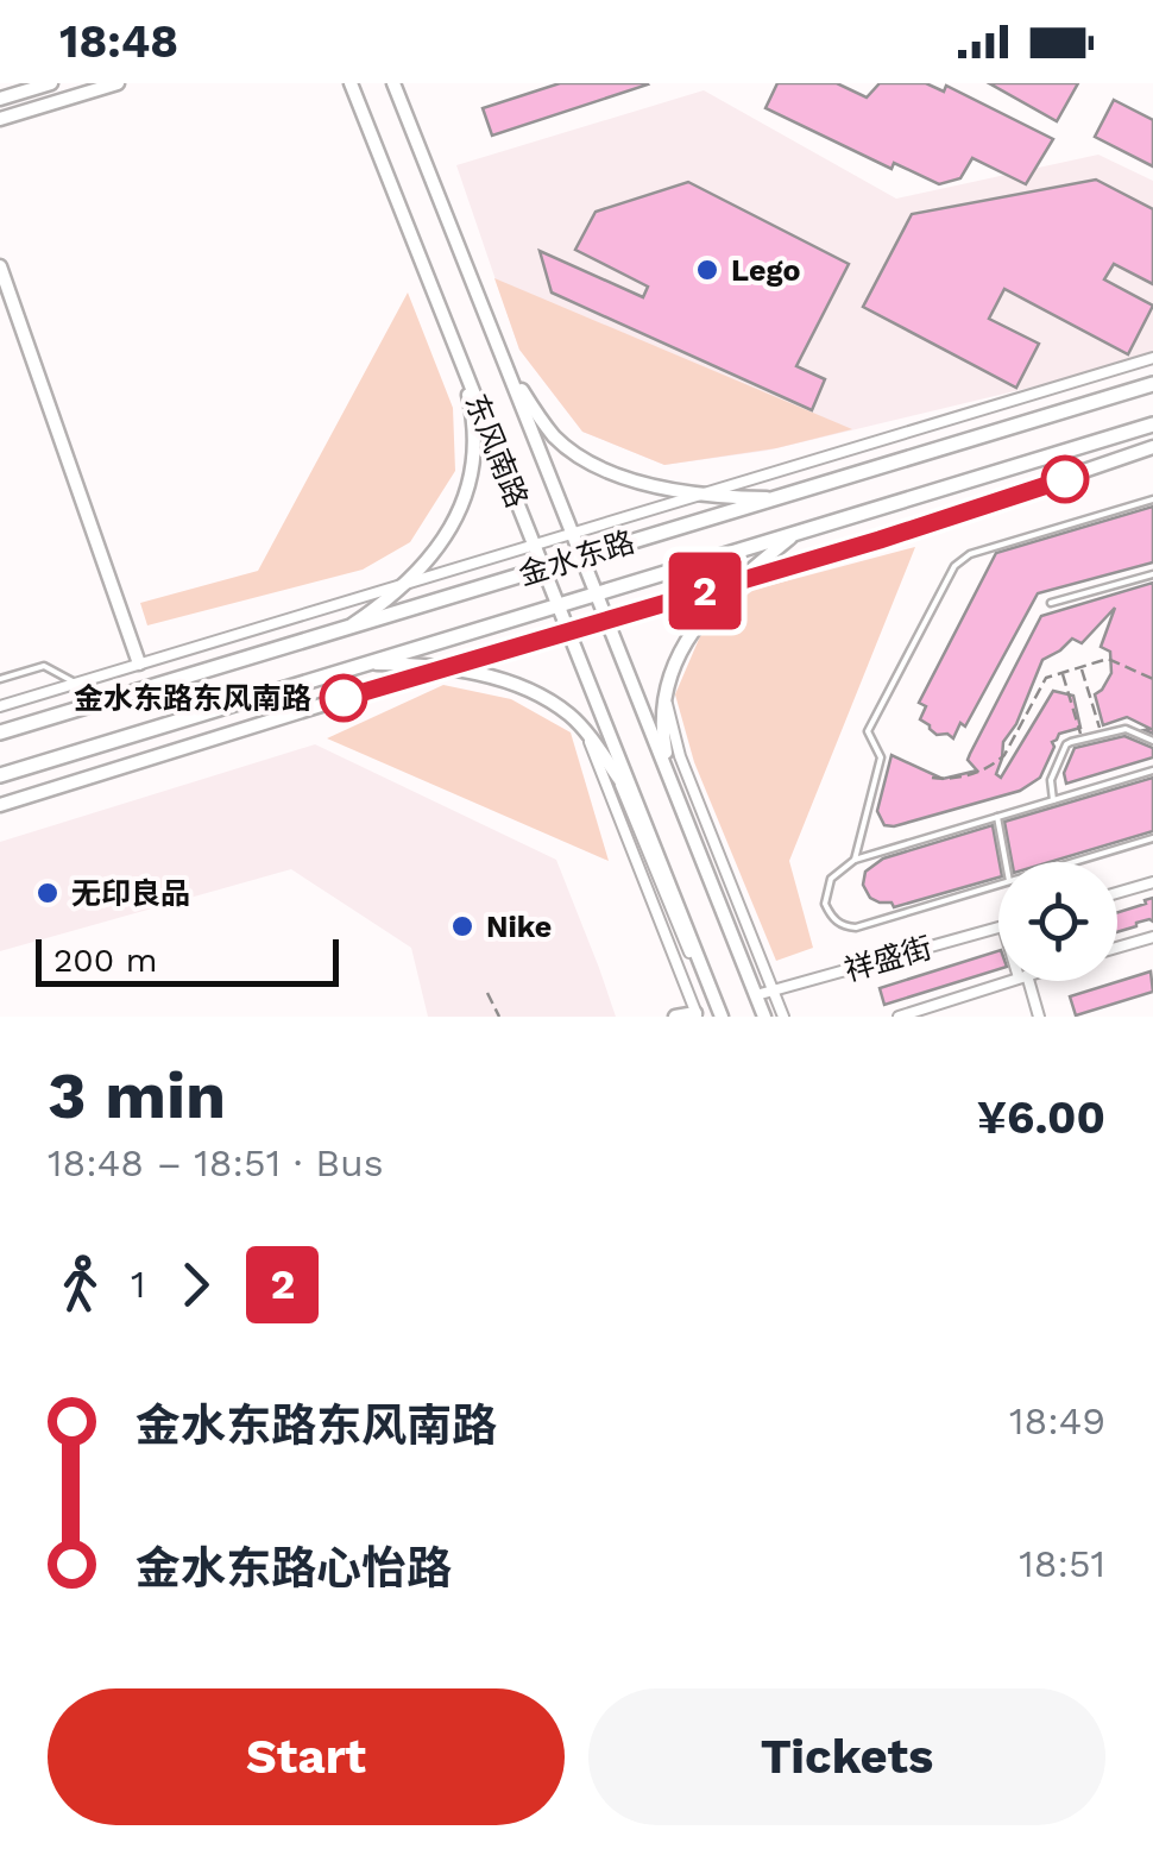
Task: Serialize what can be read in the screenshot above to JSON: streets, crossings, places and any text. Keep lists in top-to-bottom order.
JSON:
{
  "streets": {
    "main road": ["东风南路", "金水东路"],
    "street": ["祥盛街"]
  },
  "crossings": [
    ["东风南路", "金水东路"],
    ["东风南路", "祥盛街"]
  ],
  "places": [
    "Lego",
    "金水东路东风南路",
    "无印良品",
    "Nike"
  ],
  "lines": ["bus line 2"],
  "scale_bar": "200 m",
  "page": {
    "status": "18:48",
    "on_map": "2",
    "scale": "200 m",
    "heading": ["3 min", "18:48 – 18:51 · Bus", "¥6.00"],
    "legs": ["1", "2"],
    "list": [
      {
        "name": "金水东路东风南路",
        "value": "18:49"
      },
      {
        "name": "金水东路心怡路",
        "value": "18:51"
      }
    ],
    "buttons": ["Start", "Tickets"]
  }
}
